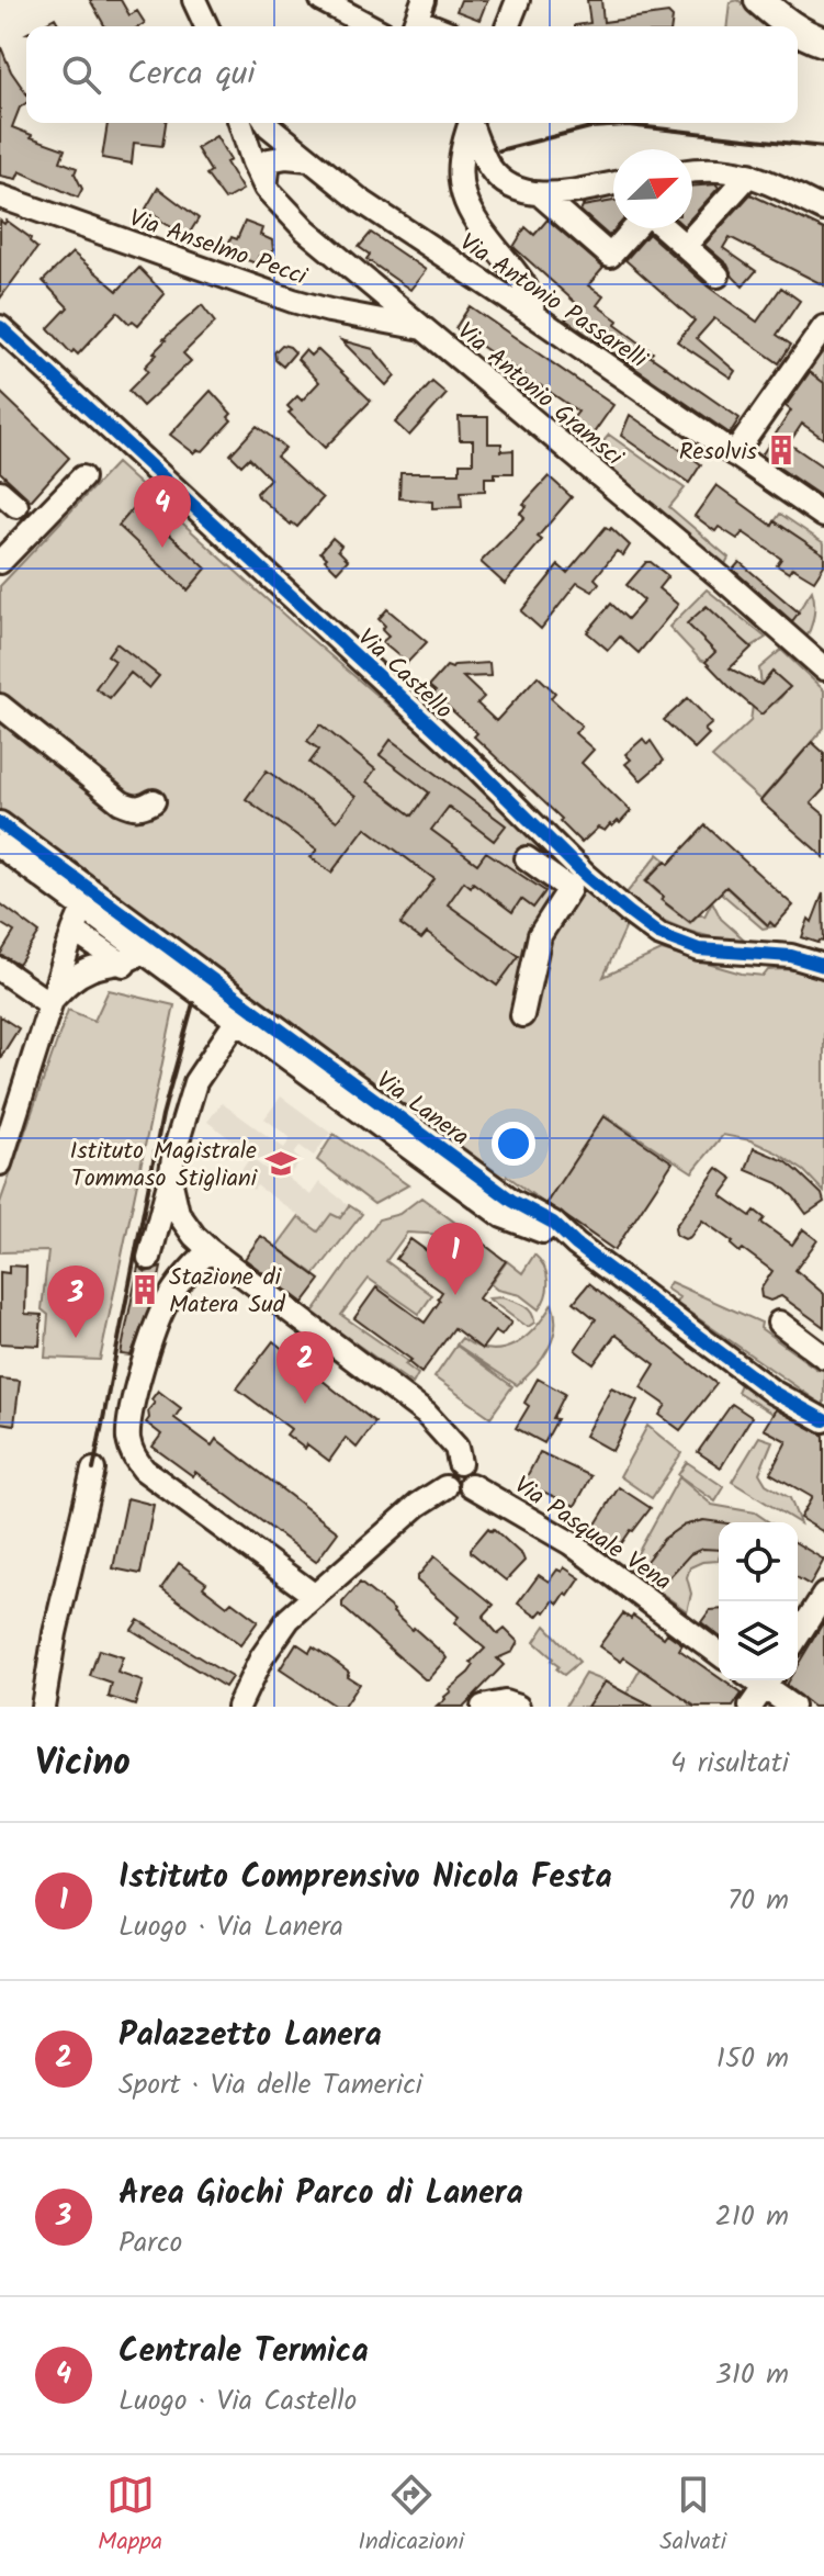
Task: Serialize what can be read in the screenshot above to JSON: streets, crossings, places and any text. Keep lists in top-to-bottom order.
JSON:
{
  "streets": {
    "street": [
      "Via Anselmo Pecci",
      "Via Antonio Passarelli",
      "Via Antonio Gramsci",
      "Via Castello",
      "Via Lanera",
      "Via Pasquale Vena"
    ]
  },
  "crossings": [
    ["Via Anselmo Pecci", "Via Antonio Gramsci"]
  ],
  "places": {
    "building": ["Resolvis", "Stazione di Matera Sud"],
    "school or university": ["Istituto Magistrale Tommaso Stigliani"]
  },
  "north": "top right",
  "page": {
    "search": "Cerca qui",
    "pins": [
      "4",
      "1",
      "3",
      "2"
    ],
    "heading": ["Vicino", "4 risultati"],
    "list": [
      {
        "mark": "1",
        "name": "Istituto Comprensivo Nicola Festa",
        "note": "Luogo · Via Lanera",
        "value": "70 m"
      },
      {
        "mark": "2",
        "name": "Palazzetto Lanera",
        "note": "Sport · Via delle Tamerici",
        "value": "150 m"
      },
      {
        "mark": "3",
        "name": "Area Giochi Parco di Lanera",
        "note": "Parco",
        "value": "210 m"
      },
      {
        "mark": "4",
        "name": "Centrale Termica",
        "note": "Luogo · Via Castello",
        "value": "310 m"
      }
    ],
    "nav": ["Mappa", "Indicazioni", "Salvati"]
  }
}
